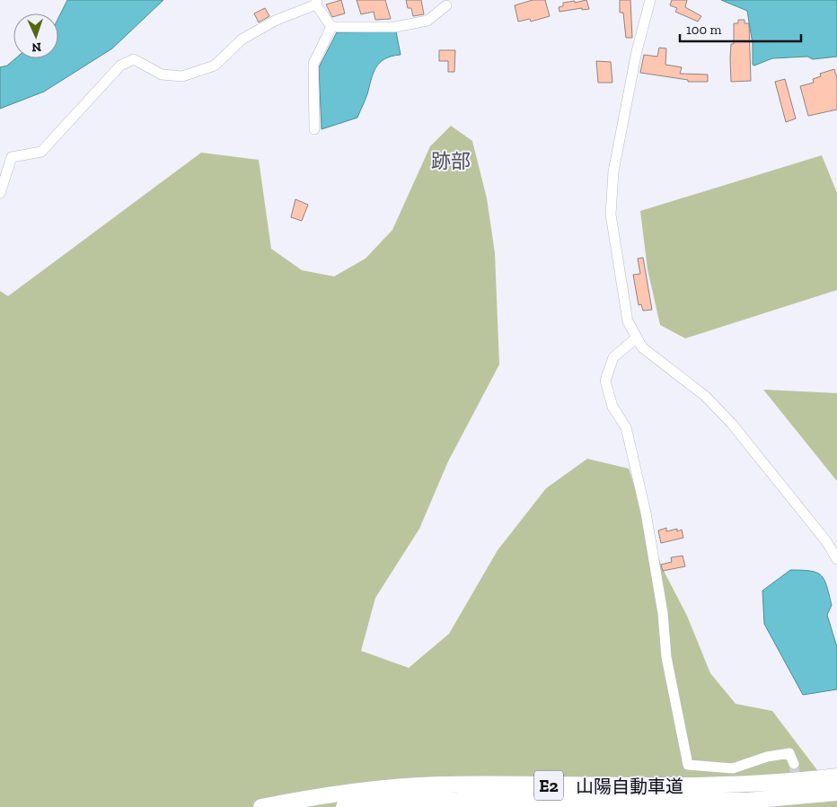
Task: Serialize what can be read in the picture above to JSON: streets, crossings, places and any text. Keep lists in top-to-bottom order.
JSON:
{
  "streets": {
    "highway": ["E2", "山陽自動車道"]
  },
  "districts": ["跡部"],
  "scale_bar": "100 m",
  "north": "bottom"
}
